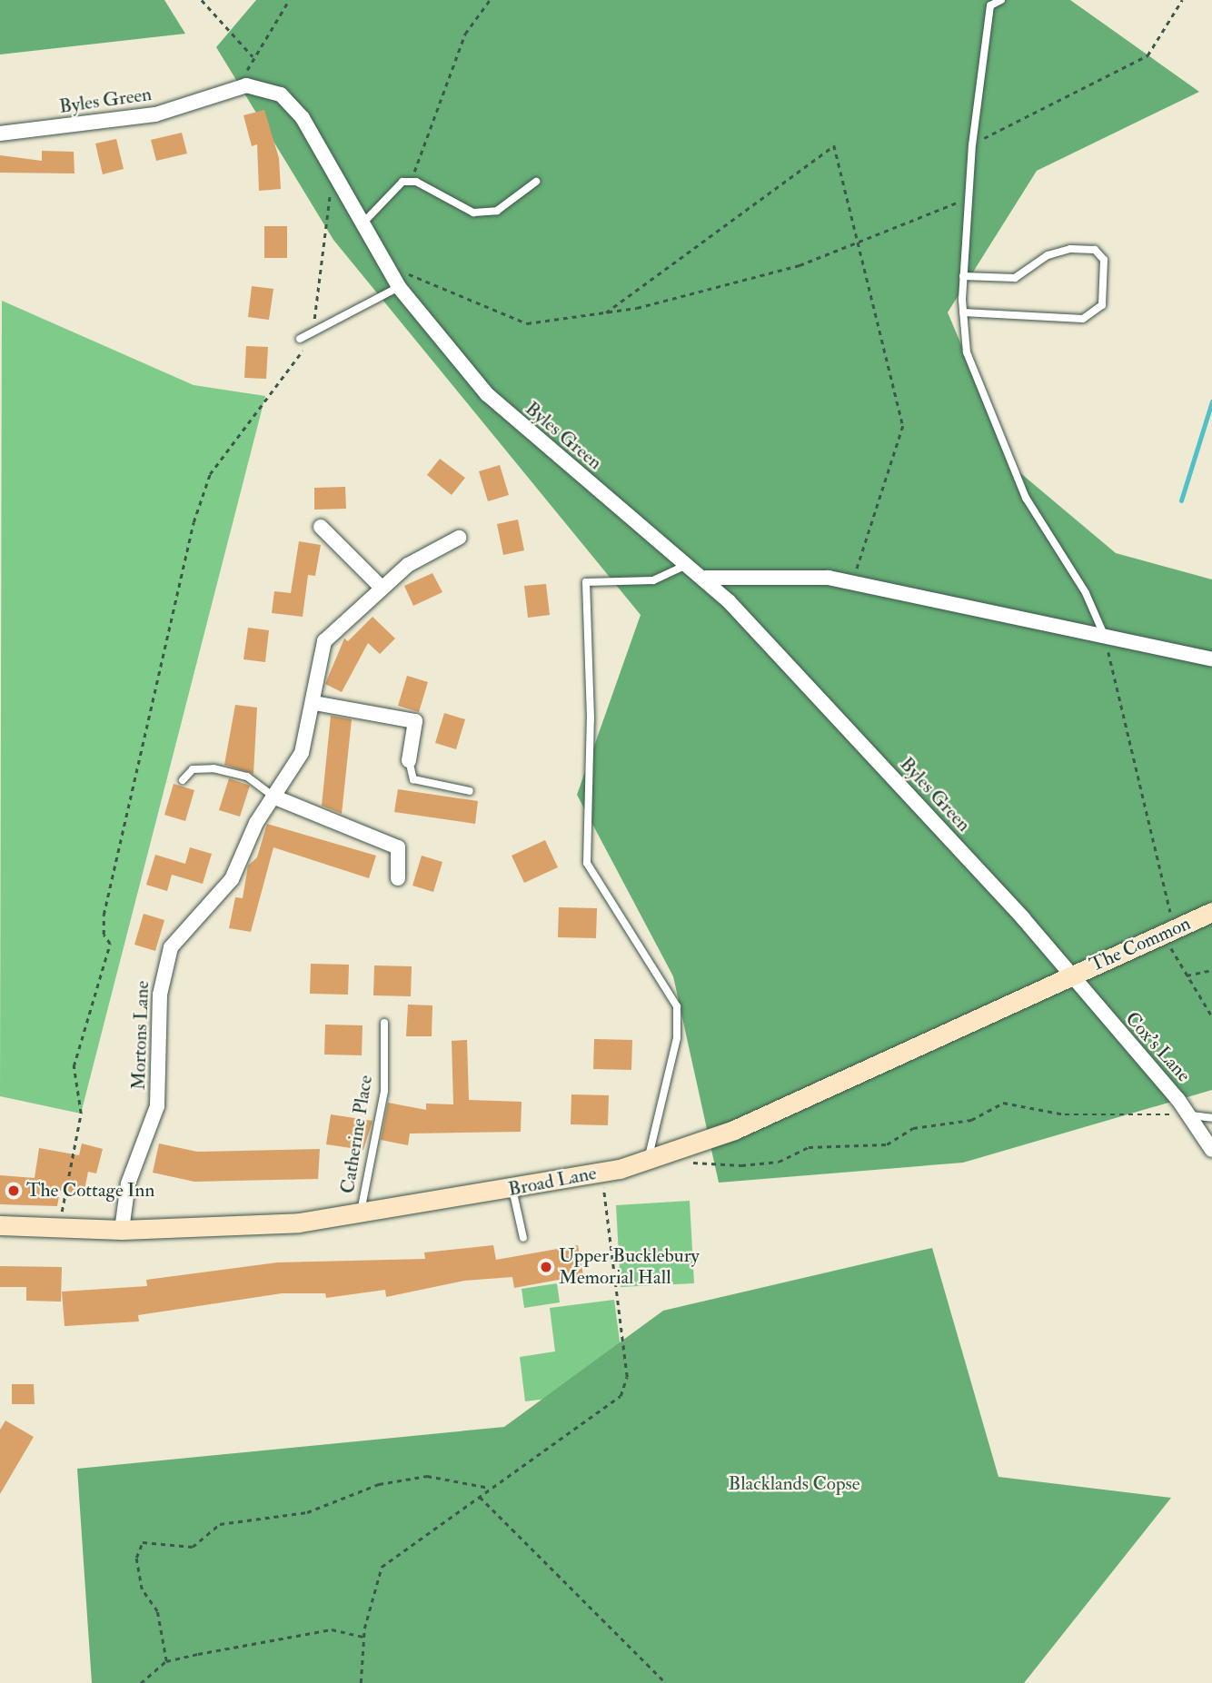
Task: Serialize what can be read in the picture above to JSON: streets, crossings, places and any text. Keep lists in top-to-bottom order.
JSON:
{
  "streets": {
    "street": [
      "Byles Green",
      "The Common",
      "Mortons Lane",
      "Cox's Lane",
      "Broad Lane"
    ],
    "lane": ["Catherine Place"]
  },
  "crossings": [
    ["Byles Green", "The Common"],
    ["Byles Green", "Cox's Lane"],
    ["Byles Green", "Broad Lane"],
    ["The Common", "Cox's Lane"],
    ["The Common", "Broad Lane"],
    ["Mortons Lane", "Broad Lane"],
    ["Cox's Lane", "Broad Lane"],
    ["Catherine Place", "Broad Lane"]
  ],
  "parks": ["Blacklands Copse"],
  "places": ["The Cottage Inn", "Upper Bucklebury Memorial Hall"]
}
